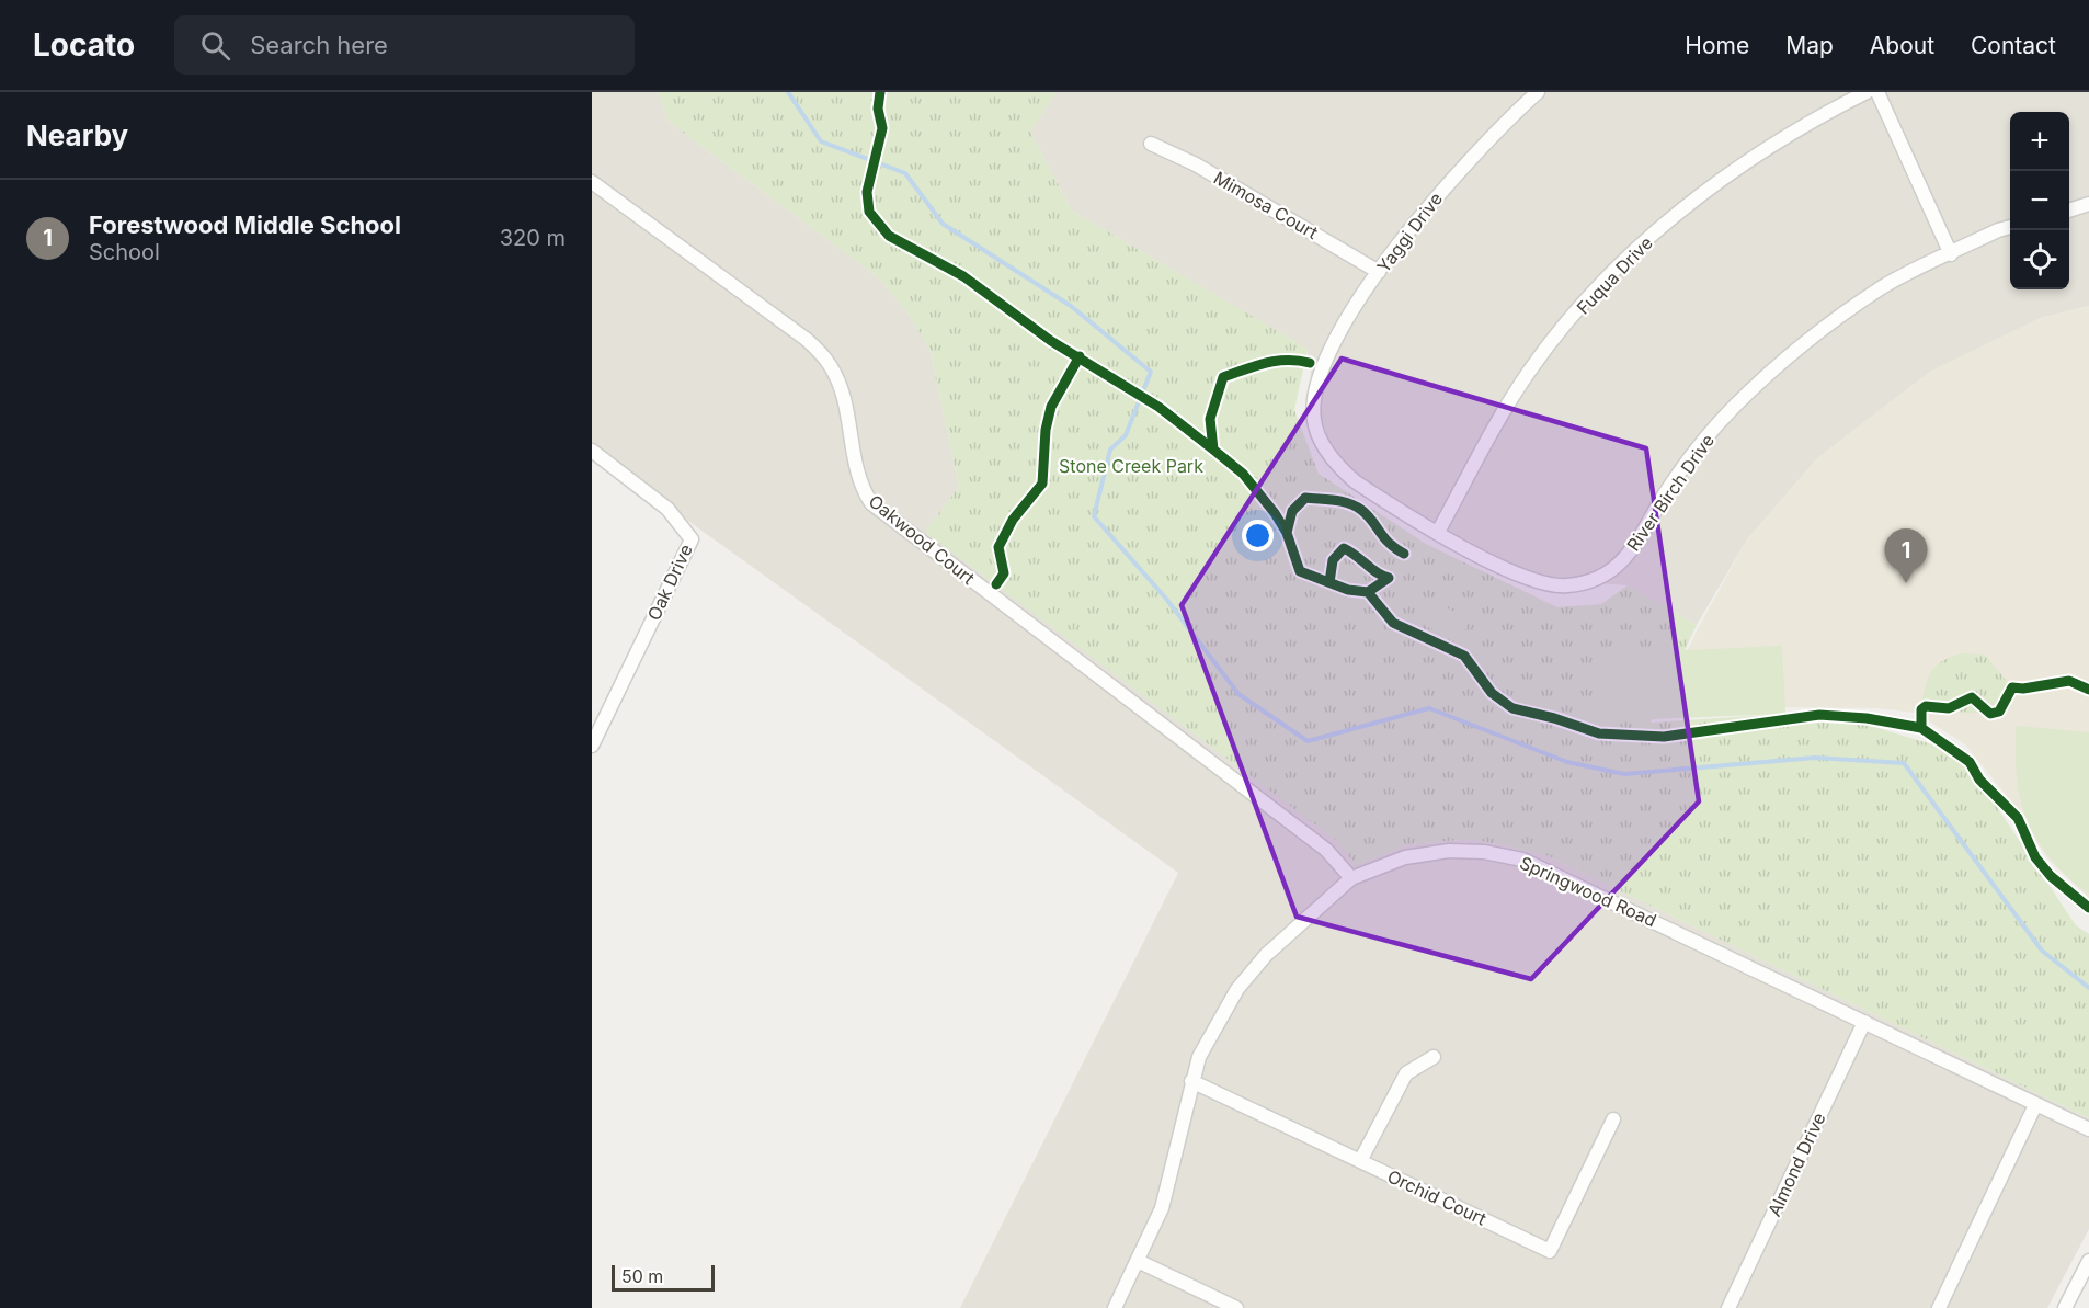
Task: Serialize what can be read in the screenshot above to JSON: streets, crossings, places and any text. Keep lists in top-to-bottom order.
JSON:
{
  "streets": {
    "street": [
      "Mimosa Court",
      "Yaggi Drive",
      "Fuqua Drive",
      "River Birch Drive",
      "Oakwood Court",
      "Oak Drive",
      "Springwood Road",
      "Almond Drive",
      "Orchid Court"
    ]
  },
  "crossings": [
    ["Mimosa Court", "Yaggi Drive"],
    ["Yaggi Drive", "River Birch Drive"],
    ["Fuqua Drive", "River Birch Drive"],
    ["Oakwood Court", "Springwood Road"],
    ["Springwood Road", "Almond Drive"],
    ["Springwood Road", "Orchid Court"]
  ],
  "parks": ["Stone Creek Park"],
  "scale_bar": "50 m",
  "page": {
    "header": "Locato",
    "search": "Search here",
    "nav": [
      "Home",
      "Map",
      "About",
      "Contact"
    ],
    "heading": "Nearby",
    "map_buttons": ["+", "−"],
    "list": [
      {
        "mark": "1",
        "name": "Forestwood Middle School",
        "note": "School",
        "value": "320 m"
      }
    ],
    "pins": "1",
    "scale": "50 m"
  }
}
